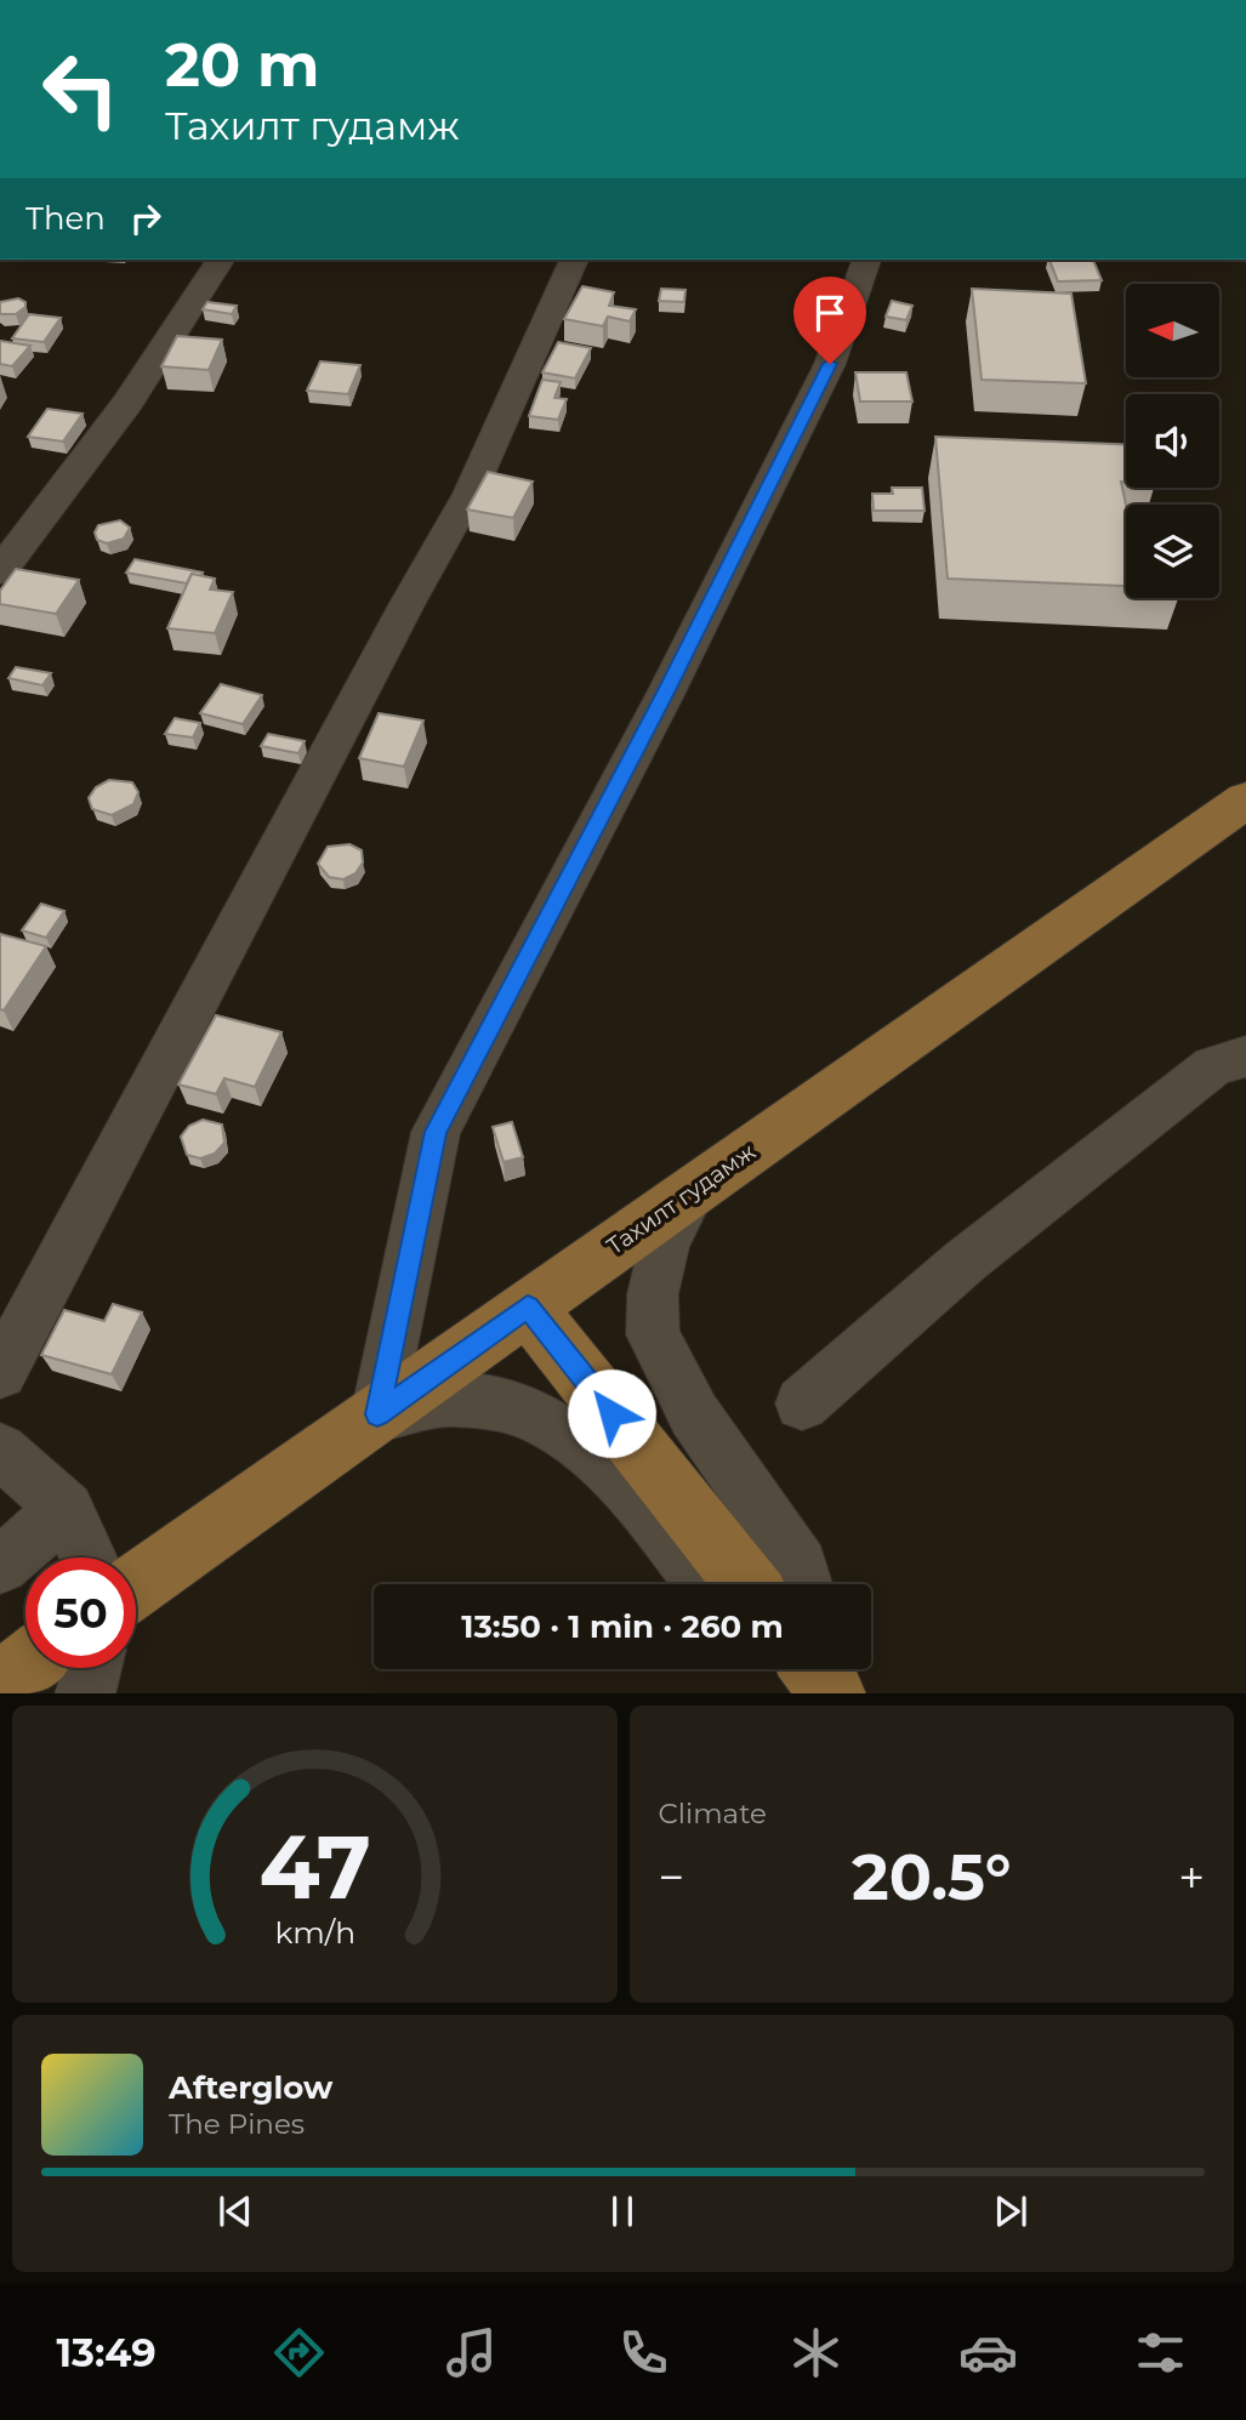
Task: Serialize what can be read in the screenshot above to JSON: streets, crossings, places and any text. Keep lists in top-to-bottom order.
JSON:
{
  "streets": {
    "main road": ["Тахилт гудамж"]
  },
  "north": "left",
  "page": {
    "turn": ["20 m", "Тахилт гудамж"],
    "then": "Then",
    "limit": "50",
    "trip": "13:50 · 1 min · 260 m",
    "tile": "Climate",
    "heat": ["−", "20.5°", "+"],
    "song": ["Afterglow", "The Pines"],
    "tabs": "13:49",
    "gauge": ["47", "km/h"]
  }
}
